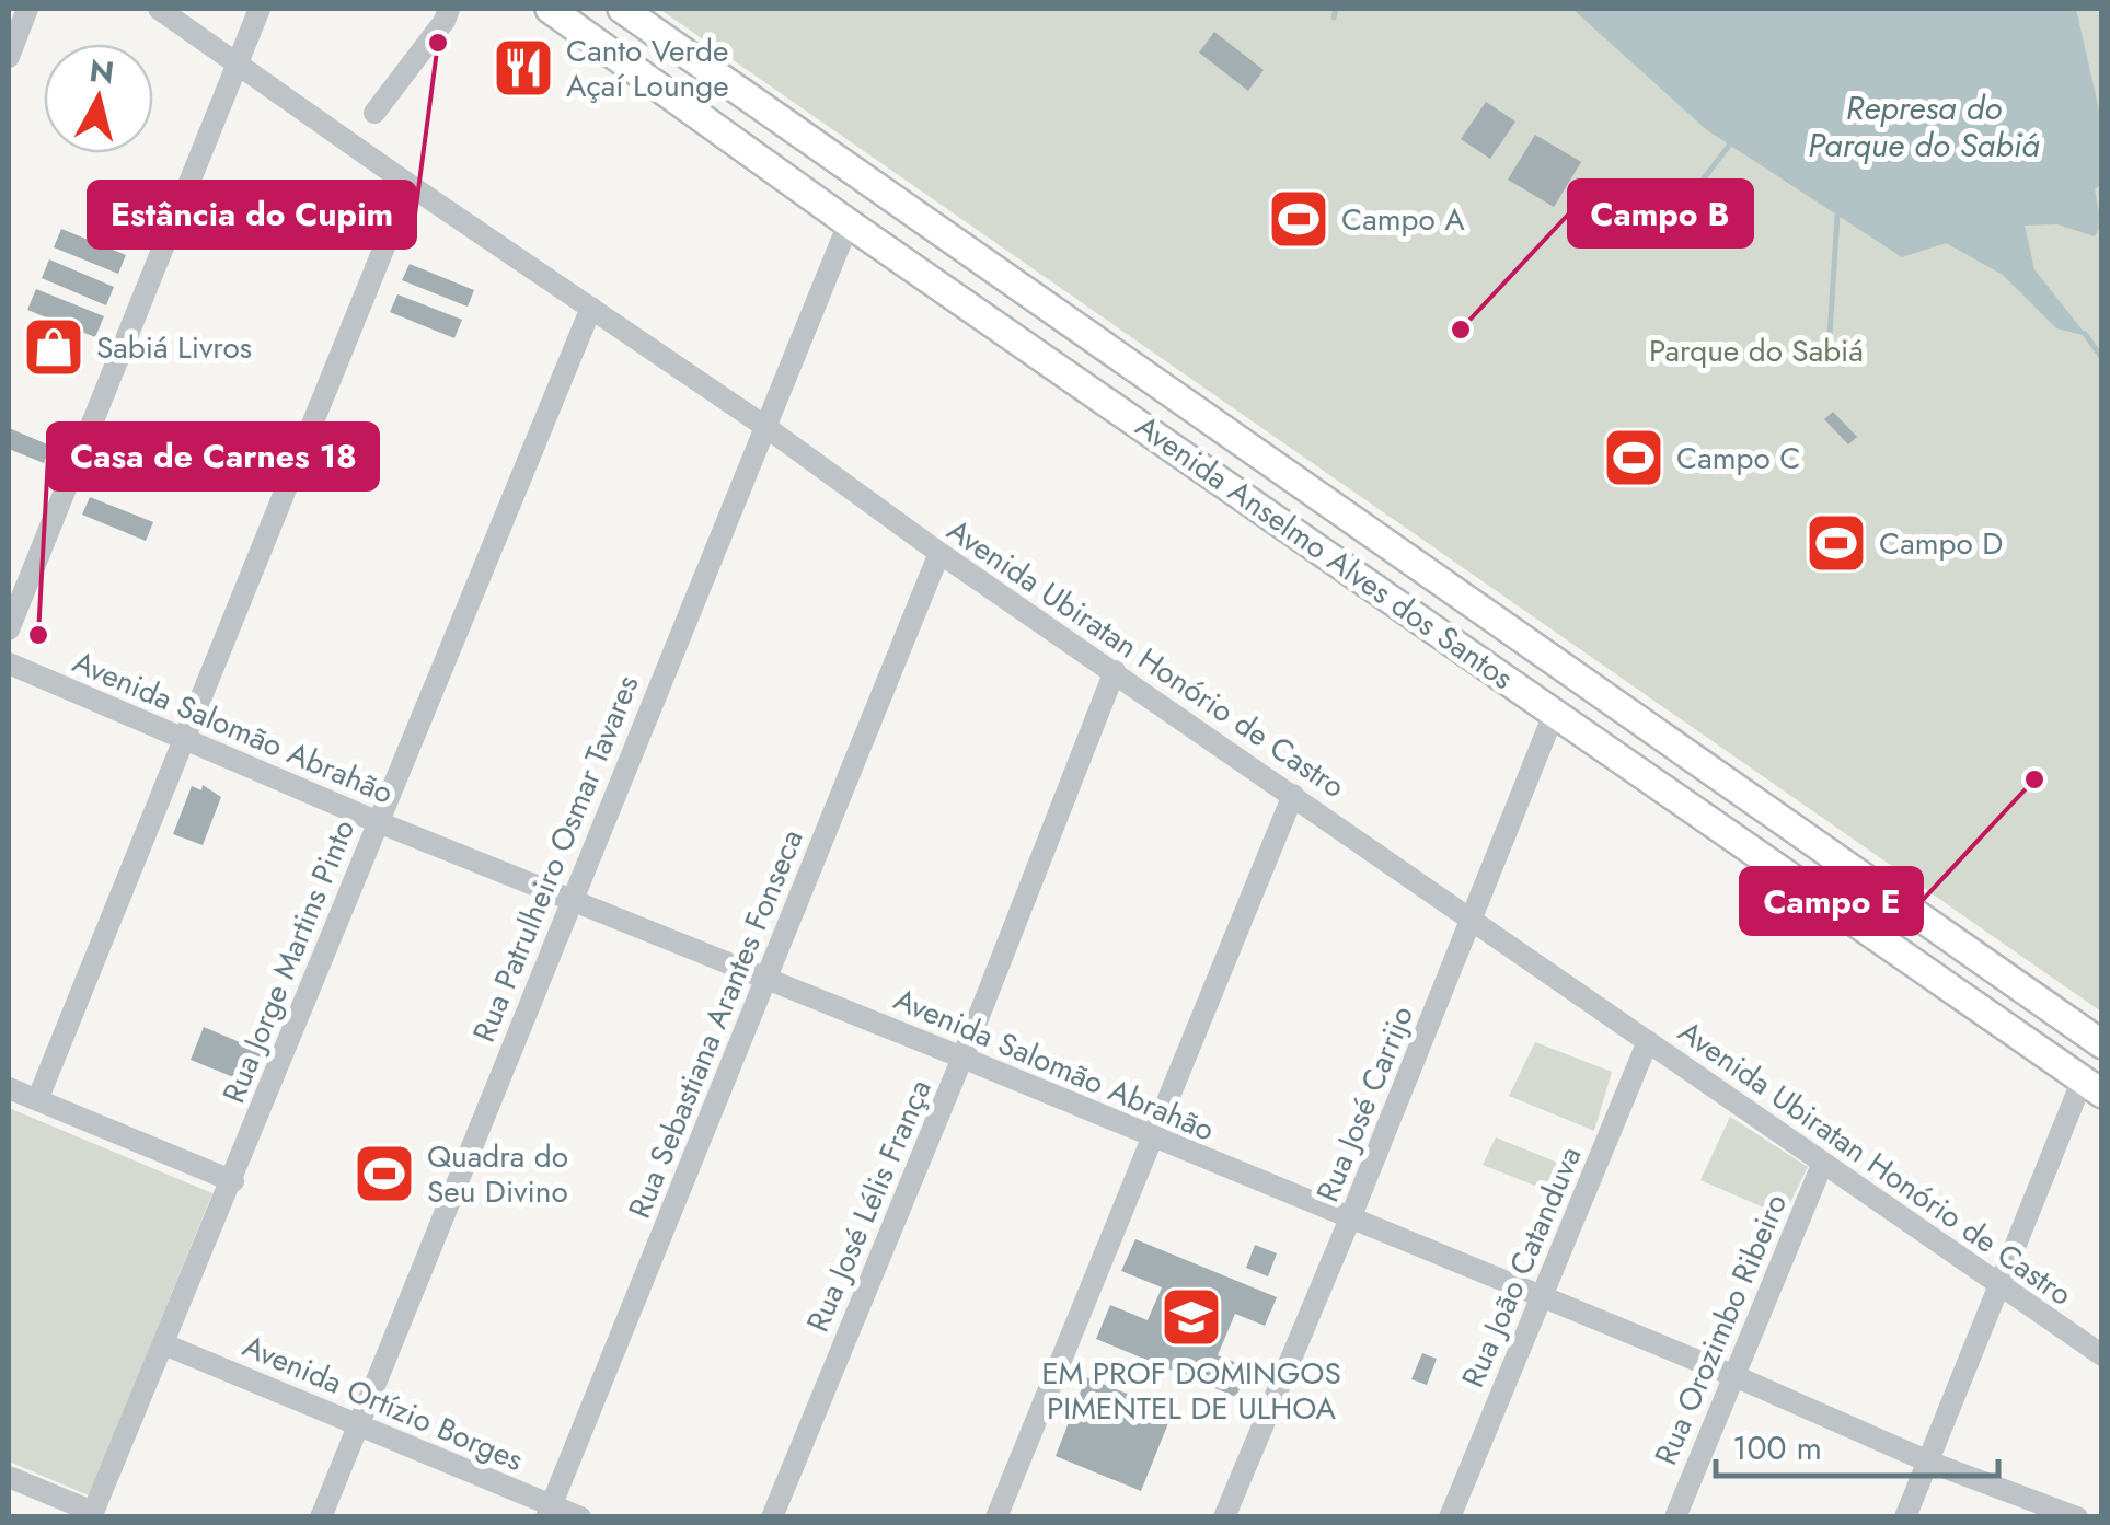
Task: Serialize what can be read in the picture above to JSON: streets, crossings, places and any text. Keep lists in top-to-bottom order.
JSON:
{
  "streets": {
    "main road": ["Avenida Anselmo Alves dos Santos"],
    "street": [
      "Avenida Ubiratan Honório de Castro",
      "Avenida Salomão Abrahão",
      "Rua Patrulheiro Osmar Tavares",
      "Rua Jorge Martins Pinto",
      "Rua Sebastiana Arantes Fonseca",
      "Rua José Carrijo",
      "Rua José Lélis França",
      "Rua João Catanduva",
      "Rua Orozimbo Ribeiro",
      "Avenida Ortízio Borges"
    ]
  },
  "crossings": [
    ["Avenida Anselmo Alves dos Santos", "Rua Patrulheiro Osmar Tavares"],
    ["Avenida Anselmo Alves dos Santos", "Rua José Carrijo"],
    ["Avenida Ubiratan Honório de Castro", "Rua Patrulheiro Osmar Tavares"],
    ["Avenida Ubiratan Honório de Castro", "Rua Jorge Martins Pinto"],
    ["Avenida Ubiratan Honório de Castro", "Rua Sebastiana Arantes Fonseca"],
    ["Avenida Ubiratan Honório de Castro", "Rua José Carrijo"],
    ["Avenida Ubiratan Honório de Castro", "Rua José Lélis França"],
    ["Avenida Ubiratan Honório de Castro", "Rua João Catanduva"],
    ["Avenida Ubiratan Honório de Castro", "Rua Orozimbo Ribeiro"],
    ["Avenida Salomão Abrahão", "Rua Patrulheiro Osmar Tavares"],
    ["Avenida Salomão Abrahão", "Rua Jorge Martins Pinto"],
    ["Avenida Salomão Abrahão", "Rua Sebastiana Arantes Fonseca"],
    ["Avenida Salomão Abrahão", "Rua José Carrijo"],
    ["Avenida Salomão Abrahão", "Rua José Lélis França"],
    ["Avenida Salomão Abrahão", "Rua João Catanduva"],
    ["Avenida Salomão Abrahão", "Rua Orozimbo Ribeiro"],
    ["Rua Patrulheiro Osmar Tavares", "Avenida Ortízio Borges"],
    ["Rua Jorge Martins Pinto", "Avenida Ortízio Borges"],
    ["Rua Sebastiana Arantes Fonseca", "Avenida Ortízio Borges"]
  ],
  "water": ["Represa do Parque do Sabiá"],
  "parks": ["Parque do Sabiá"],
  "places": {
    "other": [
      "Estância do Cupim",
      "Campo B",
      "Casa de Carnes 18",
      "Campo E"
    ],
    "restaurant": ["Canto Verde Açaí Lounge"],
    "sports": [
      "Campo A",
      "Campo C",
      "Campo D",
      "Quadra do Seu Divino"
    ],
    "shop": ["Sabiá Livros"],
    "school or university": ["EM PROF DOMINGOS PIMENTEL DE ULHOA"]
  },
  "scale_bar": "100 m",
  "north": "top"
}
